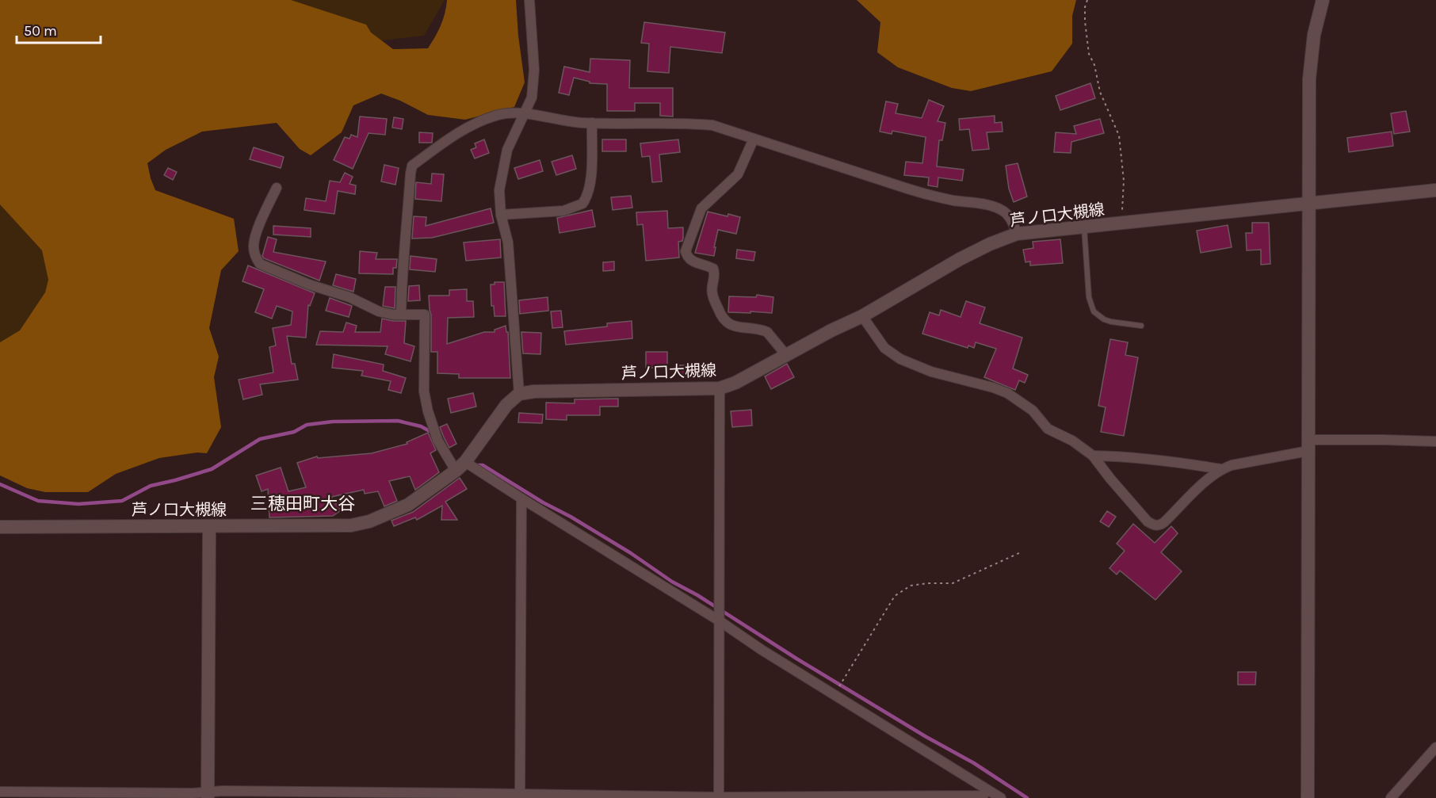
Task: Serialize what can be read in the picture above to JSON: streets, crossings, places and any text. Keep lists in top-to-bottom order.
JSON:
{
  "streets": {
    "main road": ["芦ノ口大槻線"]
  },
  "districts": ["三穂田町大谷"],
  "scale_bar": "50 m"
}
